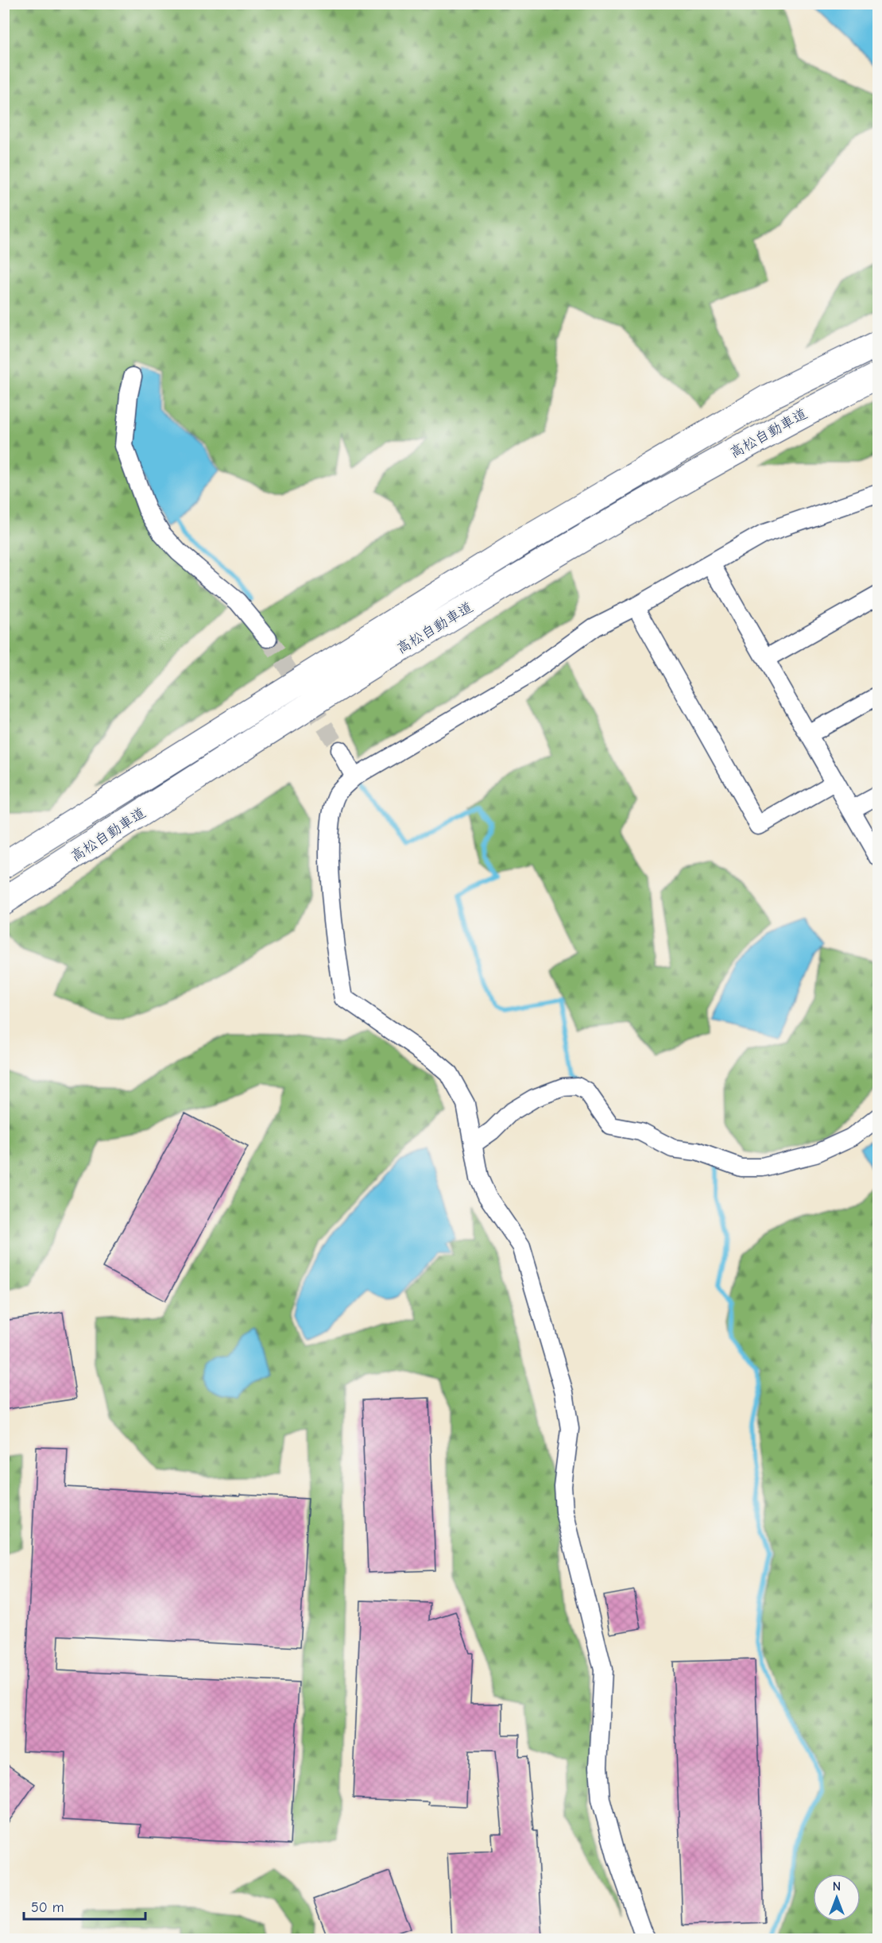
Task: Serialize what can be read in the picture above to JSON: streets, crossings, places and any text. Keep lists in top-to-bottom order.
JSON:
{
  "streets": {
    "highway": ["高松自動車道"]
  },
  "scale_bar": "50 m",
  "north": "top"
}
